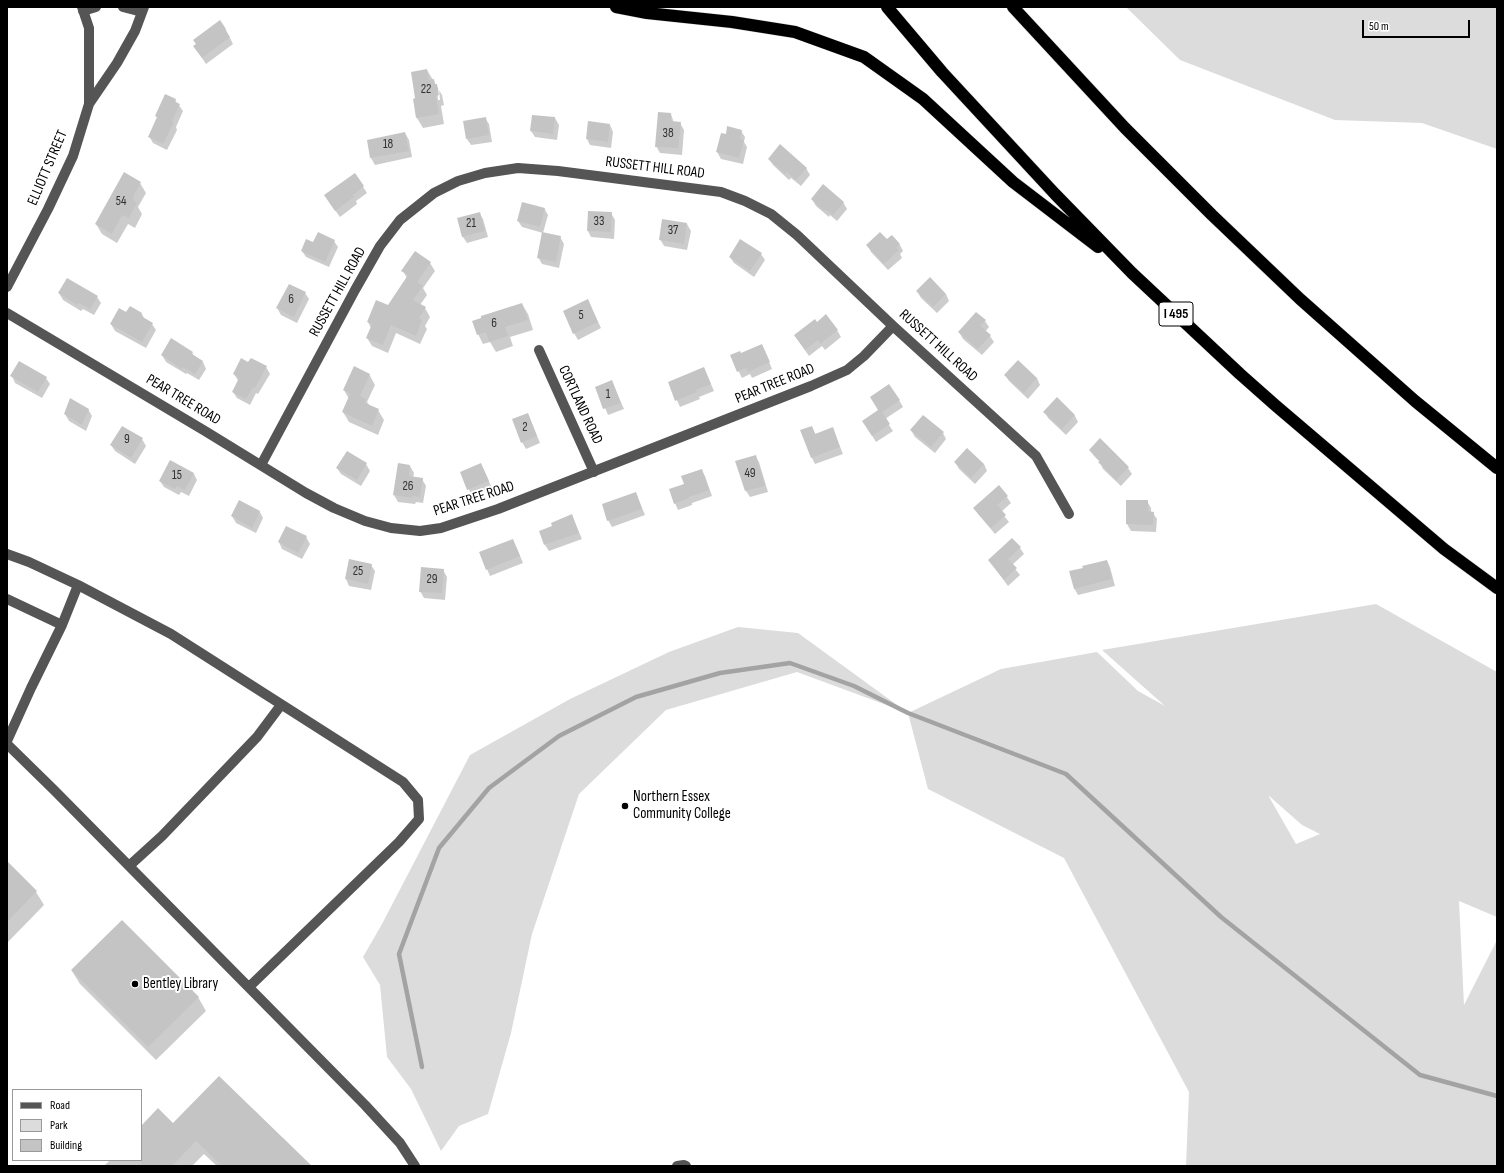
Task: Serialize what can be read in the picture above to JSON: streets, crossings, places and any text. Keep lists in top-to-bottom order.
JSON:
{
  "streets": {
    "highway": ["I 495"],
    "street": [
      "ELLIOTT STREET",
      "RUSSETT HILL ROAD",
      "PEAR TREE ROAD",
      "CORTLAND ROAD"
    ]
  },
  "crossings": [
    ["RUSSETT HILL ROAD", "PEAR TREE ROAD"],
    ["PEAR TREE ROAD", "CORTLAND ROAD"]
  ],
  "places": ["Northern Essex Community College", "Bentley Library"],
  "house_numbers": [
    "22",
    "38",
    "18",
    "54",
    "33",
    "21",
    "37",
    "6",
    "5",
    "6",
    "1",
    "2",
    "9",
    "49",
    "15",
    "26",
    "25",
    "29"
  ],
  "legend": ["Road", "Park", "Building"],
  "scale_bar": "50 m"
}
